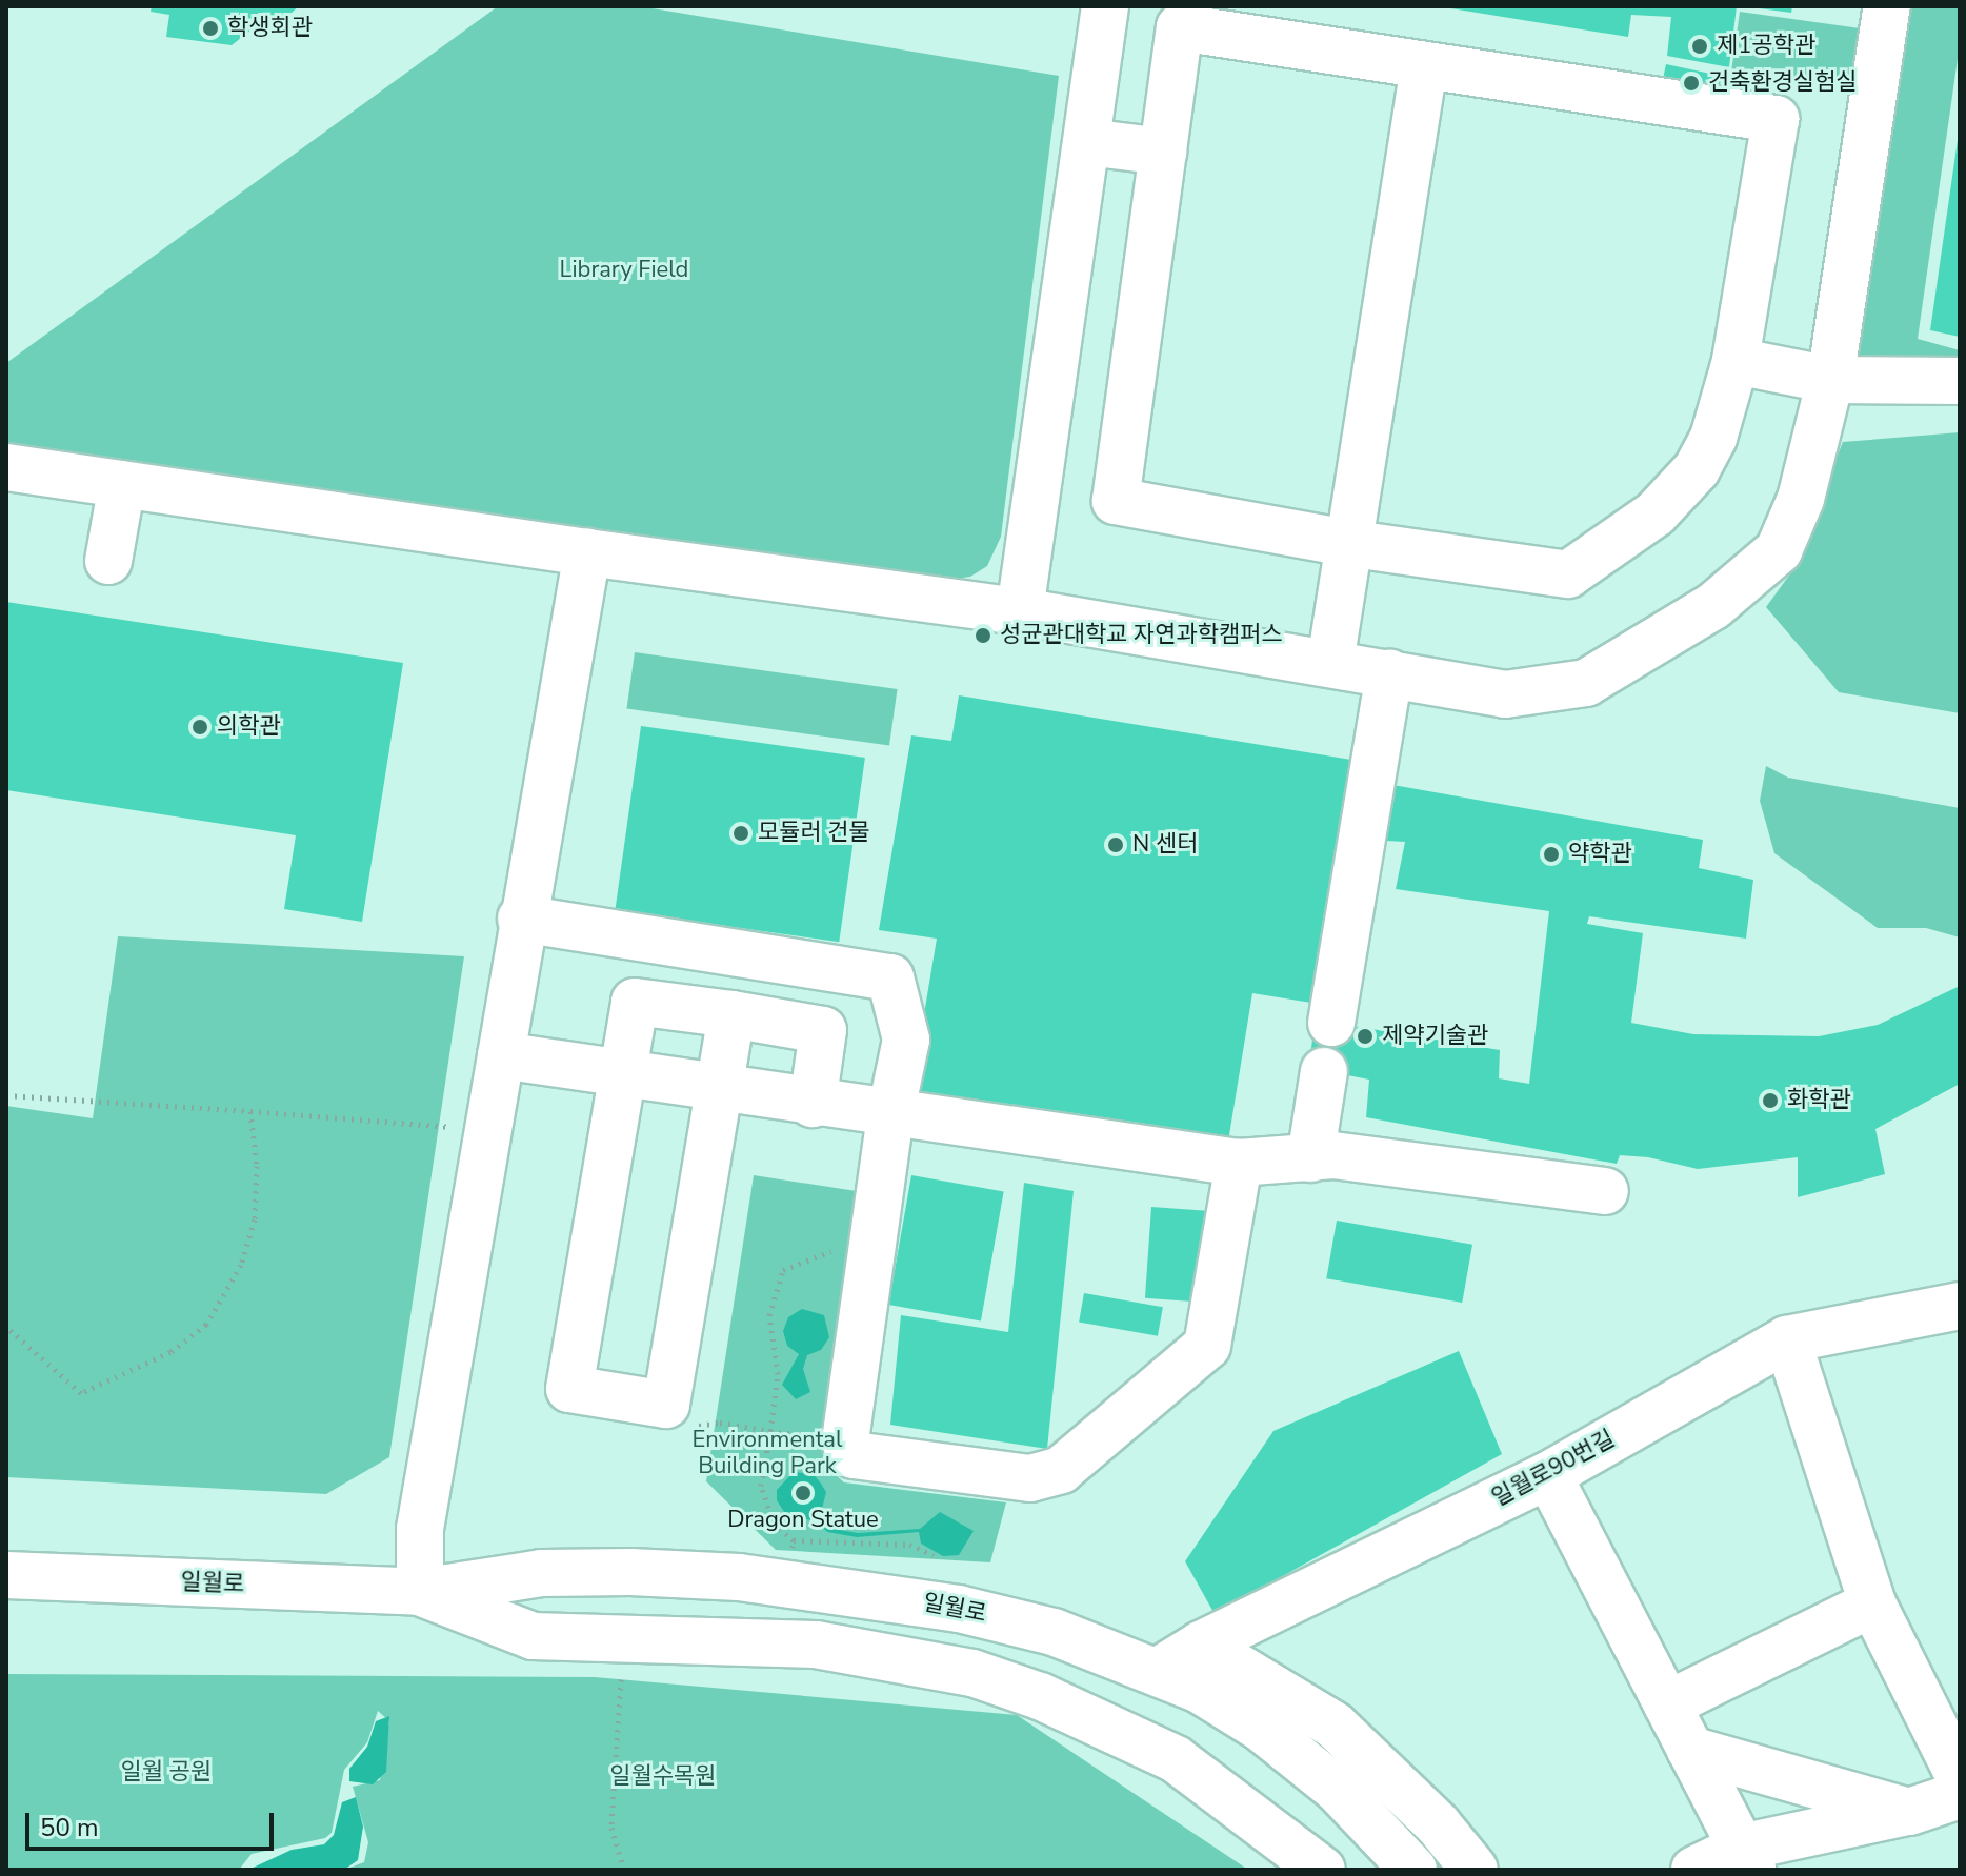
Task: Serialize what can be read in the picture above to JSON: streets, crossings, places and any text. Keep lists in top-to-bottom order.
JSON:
{
  "streets": {
    "street": ["일월로90번길", "일월로"]
  },
  "crossings": [
    ["일월로90번길", "일월로"]
  ],
  "parks": [
    "Library Field",
    "Environmental Building Park",
    "일월 공원",
    "일월수목원"
  ],
  "places": [
    "학생회관",
    "제1공학관",
    "건축환경실험실",
    "성균관대학교 자연과학캠퍼스",
    "의학관",
    "모듈러 건물",
    "N 센터",
    "약학관",
    "제약기술관",
    "화학관",
    "Dragon Statue"
  ],
  "scale_bar": "50 m"
}
